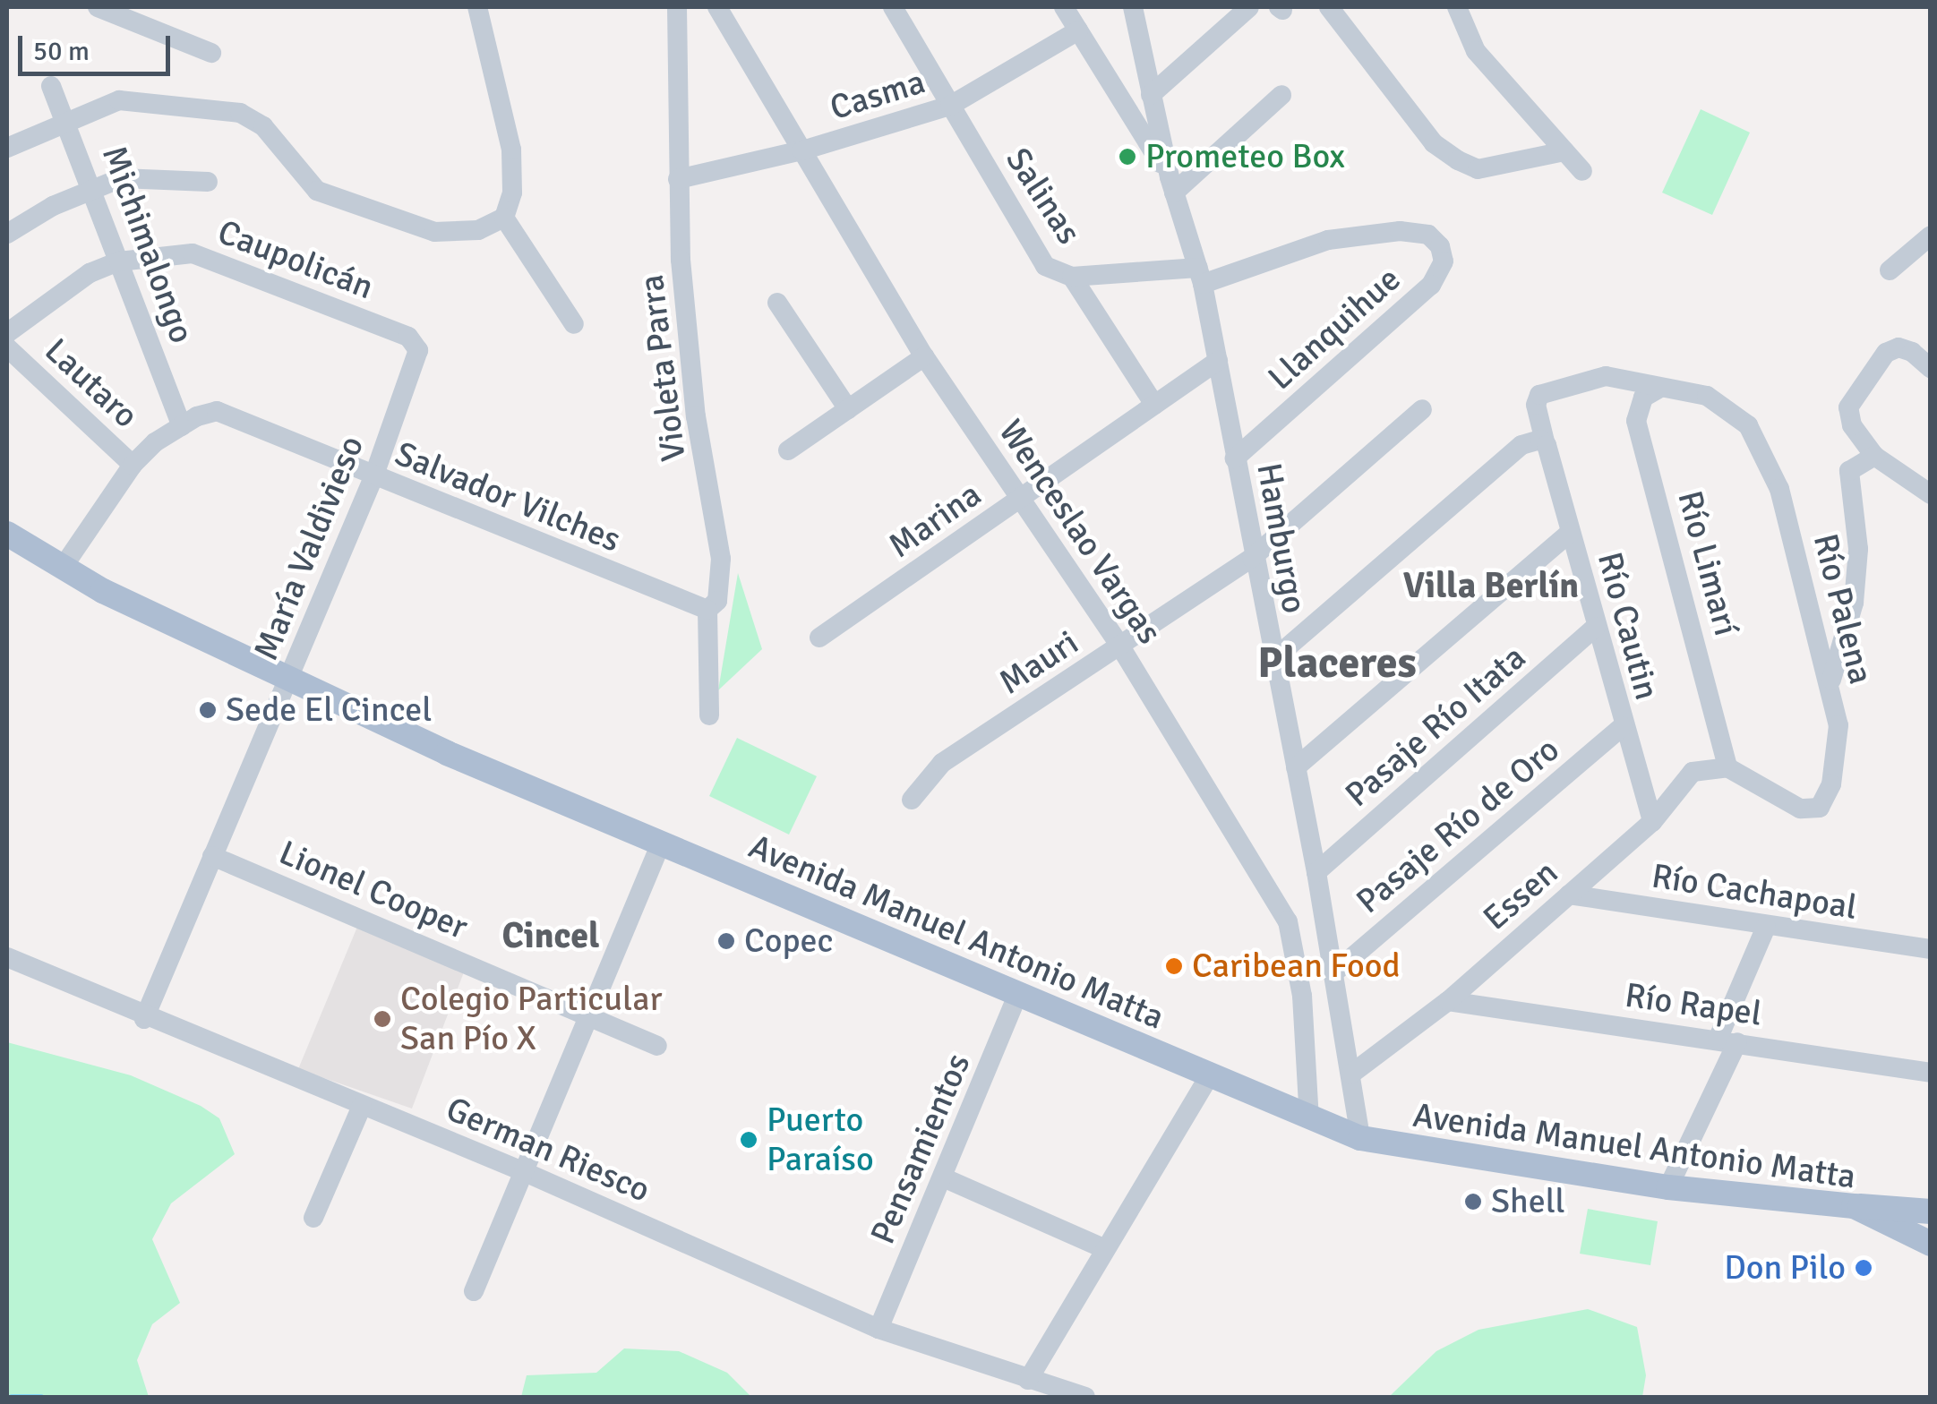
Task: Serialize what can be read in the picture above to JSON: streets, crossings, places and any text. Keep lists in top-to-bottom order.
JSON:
{
  "streets": {
    "main road": ["Avenida Manuel Antonio Matta"],
    "street": [
      "Casma",
      "Salinas",
      "Michimalongo",
      "Caupolicán",
      "Llanquihue",
      "Violeta Parra",
      "Lautaro",
      "Salvador Vilches",
      "Marina",
      "Wenceslao Vargas",
      "Hamburgo",
      "María Valdivieso",
      "Río Limarí",
      "Río Palena",
      "Río Cautin",
      "Mauri",
      "Pasaje Río Itata",
      "Pasaje Río de Oro",
      "Lionel Cooper",
      "Río Cachapoal",
      "Essen",
      "Río Rapel",
      "Pensamientos",
      "German Riesco"
    ]
  },
  "crossings": [
    ["Casma", "Salinas"],
    ["Casma", "Violeta Parra"],
    ["Casma", "Wenceslao Vargas"],
    ["Salinas", "Marina"],
    ["Michimalongo", "Caupolicán"],
    ["Michimalongo", "Salvador Vilches"],
    ["Caupolicán", "María Valdivieso"],
    ["Llanquihue", "Hamburgo"],
    ["Violeta Parra", "Salvador Vilches"],
    ["Salvador Vilches", "María Valdivieso"],
    ["Marina", "Wenceslao Vargas"],
    ["Marina", "Hamburgo"],
    ["Wenceslao Vargas", "Mauri"],
    ["Wenceslao Vargas", "Avenida Manuel Antonio Matta"],
    ["Hamburgo", "Mauri"],
    ["Hamburgo", "Pasaje Río Itata"],
    ["Hamburgo", "Pasaje Río de Oro"],
    ["Hamburgo", "Essen"],
    ["Hamburgo", "Avenida Manuel Antonio Matta"],
    ["María Valdivieso", "Lionel Cooper"],
    ["María Valdivieso", "Avenida Manuel Antonio Matta"],
    ["María Valdivieso", "German Riesco"],
    ["Río Limarí", "Río Palena"],
    ["Río Limarí", "Essen"],
    ["Río Palena", "Río Cautin"],
    ["Río Palena", "Essen"],
    ["Río Cautin", "Pasaje Río Itata"],
    ["Río Cautin", "Pasaje Río de Oro"],
    ["Río Cautin", "Essen"],
    ["Río Cachapoal", "Essen"],
    ["Essen", "Río Rapel"],
    ["Avenida Manuel Antonio Matta", "Pensamientos"],
    ["Pensamientos", "German Riesco"]
  ],
  "districts": ["Villa Berlín", "Placeres", "Cincel"],
  "places": [
    "Prometeo Box",
    "Sede El Cincel",
    "Copec",
    "Caribean Food",
    "Colegio Particular San Pío X",
    "Puerto Paraíso",
    "Shell",
    "Don Pilo"
  ],
  "scale_bar": "50 m"
}
